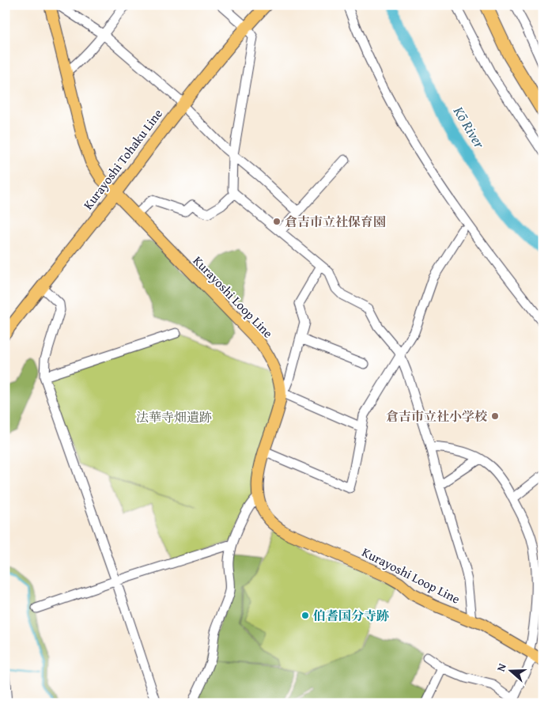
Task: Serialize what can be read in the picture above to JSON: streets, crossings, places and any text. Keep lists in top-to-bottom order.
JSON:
{
  "streets": {
    "main road": ["Kurayoshi Tohaku Line", "Kurayoshi Loop Line"]
  },
  "crossings": [
    ["Kurayoshi Tohaku Line", "Kurayoshi Loop Line"]
  ],
  "water": ["Kō River"],
  "parks": ["法華寺畑遺跡"],
  "places": ["倉吉市立社保育園", "倉吉市立社小学校", "伯耆国分寺跡"],
  "north": "left"
}
